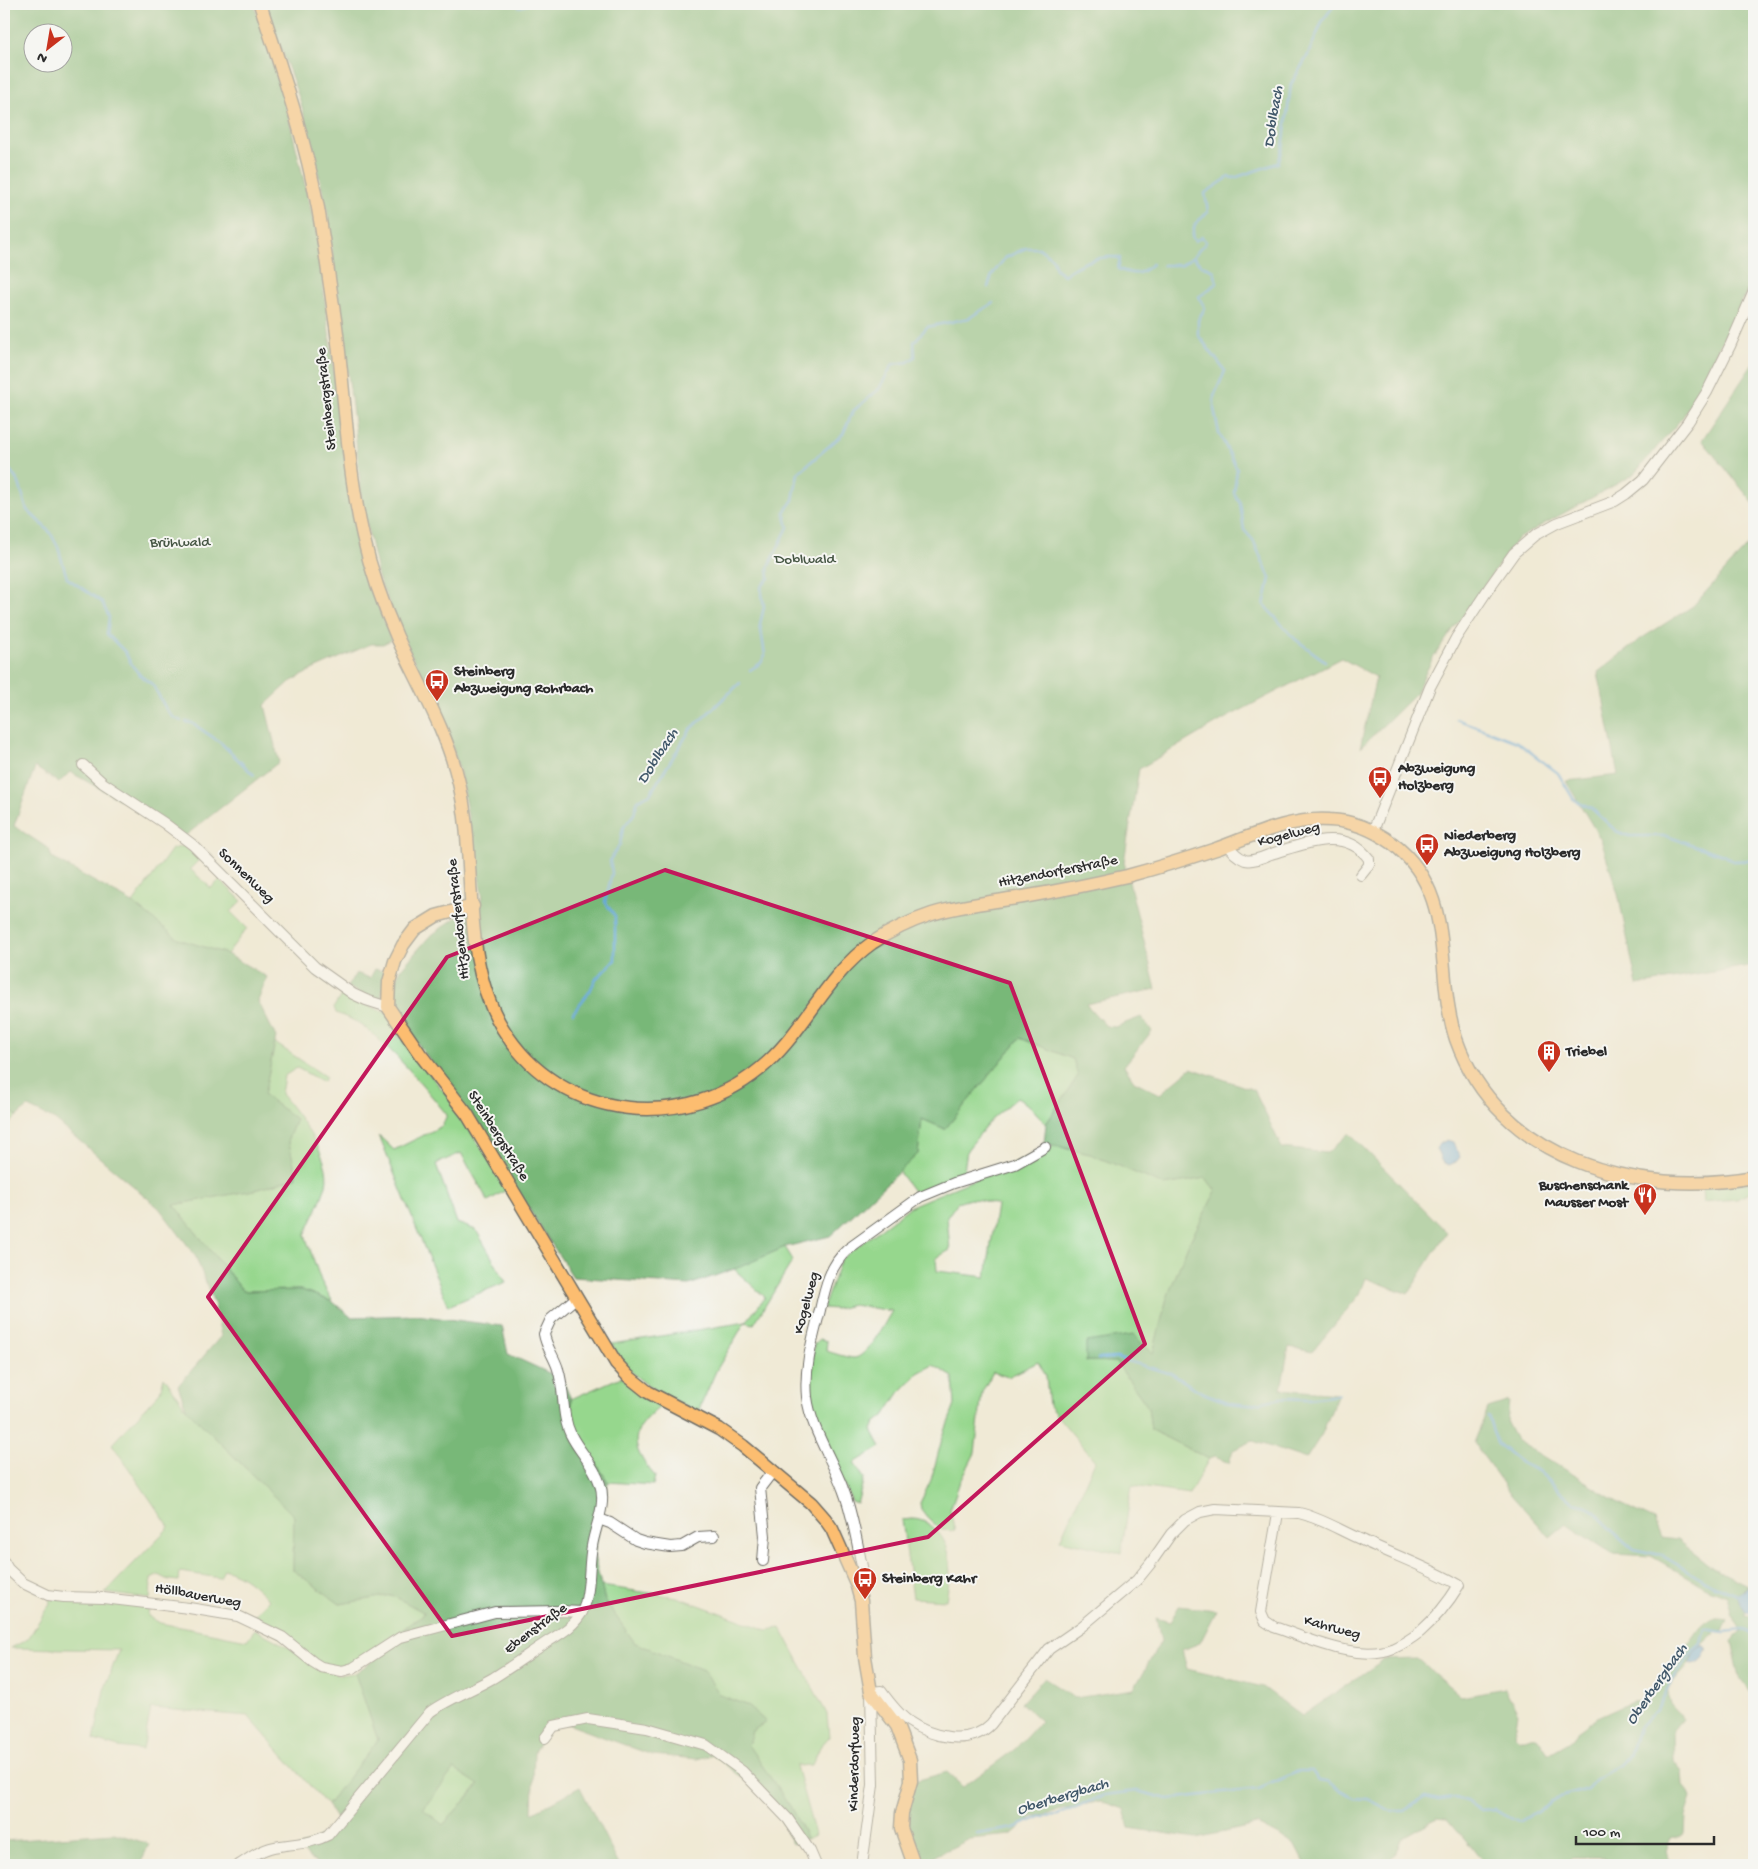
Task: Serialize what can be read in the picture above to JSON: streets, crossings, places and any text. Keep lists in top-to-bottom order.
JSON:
{
  "streets": {
    "main road": ["Steinbergstraße", "Hitzendorferstraße"],
    "street": [
      "Kogelweg",
      "Sonnenweg",
      "Höllbauerweg",
      "Kahrweg",
      "Ebenstraße",
      "Kinderdorfweg"
    ]
  },
  "crossings": [
    ["Steinbergstraße", "Kogelweg"],
    ["Steinbergstraße", "Hitzendorferstraße"],
    ["Steinbergstraße", "Sonnenweg"],
    ["Steinbergstraße", "Kahrweg"],
    ["Steinbergstraße", "Ebenstraße"],
    ["Steinbergstraße", "Kinderdorfweg"],
    ["Kogelweg", "Hitzendorferstraße"],
    ["Höllbauerweg", "Ebenstraße"],
    ["Kahrweg", "Kinderdorfweg"]
  ],
  "water": ["Doblbach", "Oberbergbach"],
  "parks": ["Brühwald", "Doblwald"],
  "places": {
    "bus stop": [
      "Steinberg Abzweigung Rohrbach",
      "Abzweigung Holzberg",
      "Niederberg Abzweigung Holzberg",
      "Steinberg Kahr"
    ],
    "building": ["Triebel"],
    "restaurant": ["Buschenschank Mausser Most"]
  },
  "scale_bar": "100 m",
  "north": "bottom left"
}
